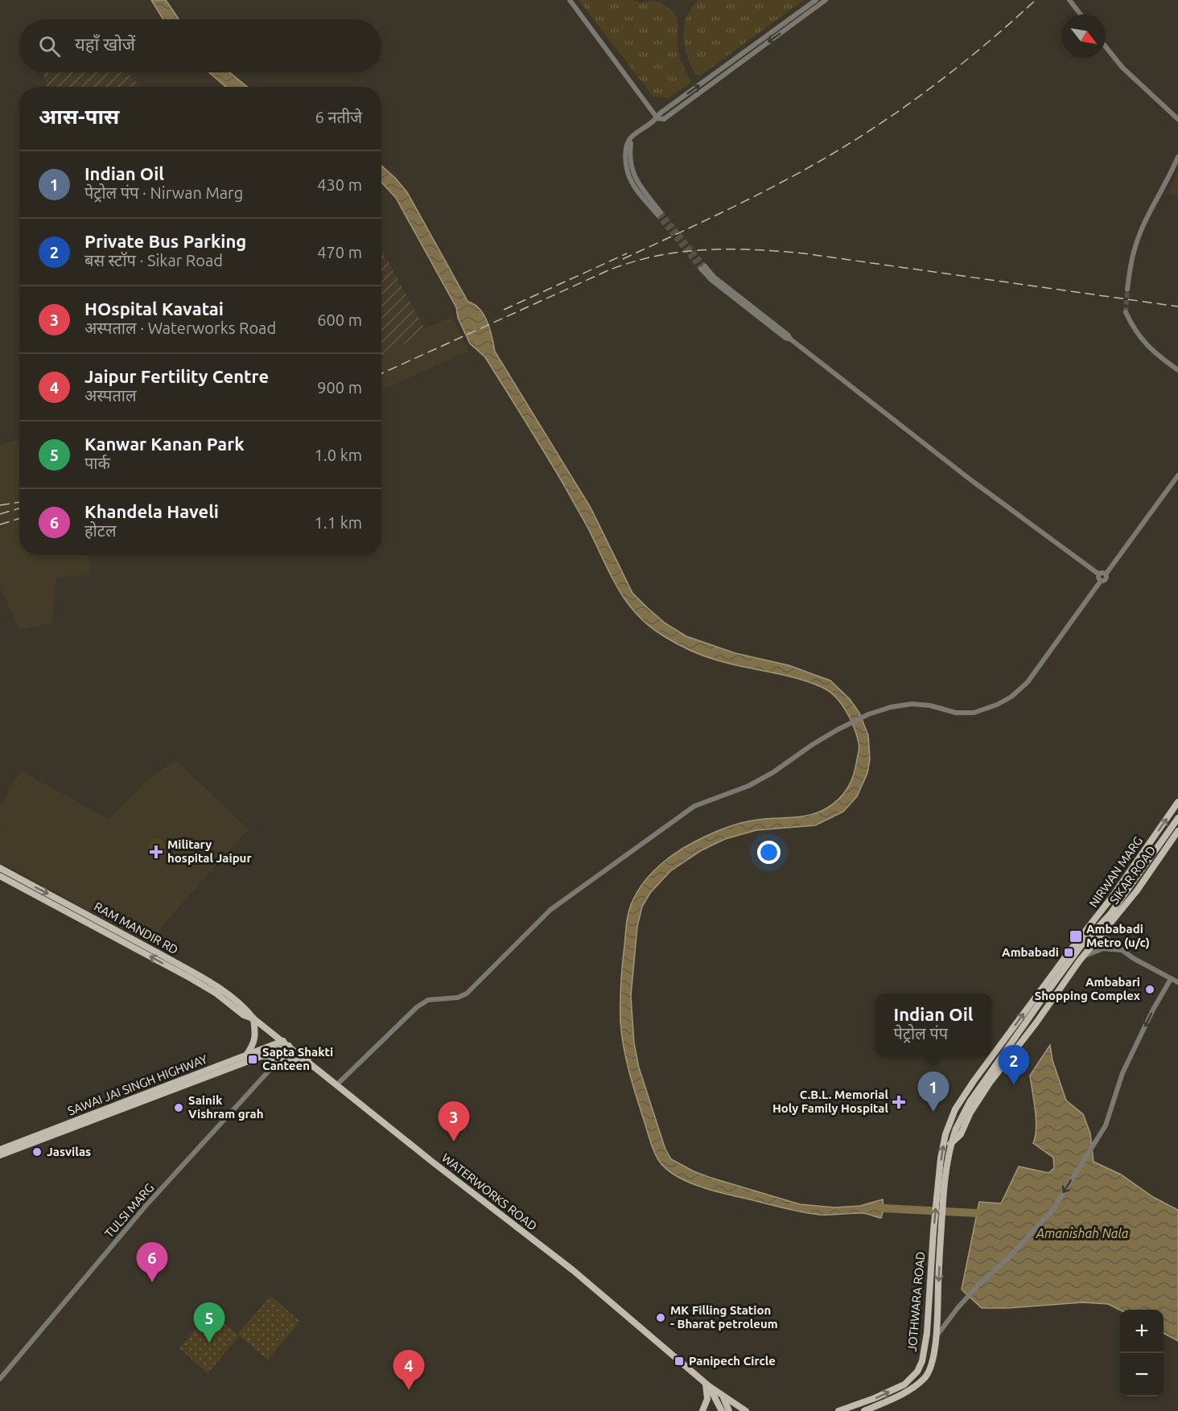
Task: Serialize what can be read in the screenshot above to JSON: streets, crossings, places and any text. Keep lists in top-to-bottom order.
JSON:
{
  "streets": {
    "main road": [
      "NIRWAN MARG",
      "SIKAR ROAD",
      "RAM MANDIR RD",
      "SAWAI JAI SINGH HIGHWAY",
      "WATERWORKS ROAD",
      "JOTHWARA ROAD"
    ],
    "street": ["TULSI MARG"]
  },
  "crossings": [
    ["NIRWAN MARG", "JOTHWARA ROAD"],
    ["RAM MANDIR RD", "WATERWORKS ROAD"],
    ["SAWAI JAI SINGH HIGHWAY", "WATERWORKS ROAD"]
  ],
  "water": ["Amanishah Nala"],
  "places": {
    "health": ["Military hospital Jaipur", "C.B.L. Memorial Holy Family Hospital"],
    "transit": [
      "Ambabadi Metro (u/c)",
      "Ambabadi",
      "Sapta Shakti Canteen",
      "Panipech Circle"
    ],
    "other": [
      "Ambabari Shopping Complex",
      "Sainik Vishram grah",
      "Jasvilas",
      "MK Filling Station - Bharat petroleum"
    ]
  },
  "north": "bottom right",
  "page": {
    "search": "यहाँ खोजें",
    "heading": ["आस-पास", "6 नतीजे"],
    "list": [
      {
        "mark": "1",
        "name": "Indian Oil",
        "note": "पेट्रोल पंप · Nirwan Marg",
        "value": "430 m"
      },
      {
        "mark": "2",
        "name": "Private Bus Parking",
        "note": "बस स्टॉप · Sikar Road",
        "value": "470 m"
      },
      {
        "mark": "3",
        "name": "HOspital Kavatai",
        "note": "अस्पताल · Waterworks Road",
        "value": "600 m"
      },
      {
        "mark": "4",
        "name": "Jaipur Fertility Centre",
        "note": "अस्पताल",
        "value": "900 m"
      },
      {
        "mark": "5",
        "name": "Kanwar Kanan Park",
        "note": "पार्क",
        "value": "1.0 km"
      },
      {
        "mark": "6",
        "name": "Khandela Haveli",
        "note": "होटल",
        "value": "1.1 km"
      }
    ],
    "popup": ["Indian Oil", "पेट्रोल पंप"],
    "pins": [
      "2",
      "1",
      "3",
      "6",
      "5",
      "4"
    ],
    "map_buttons": ["+", "−"]
  }
}
